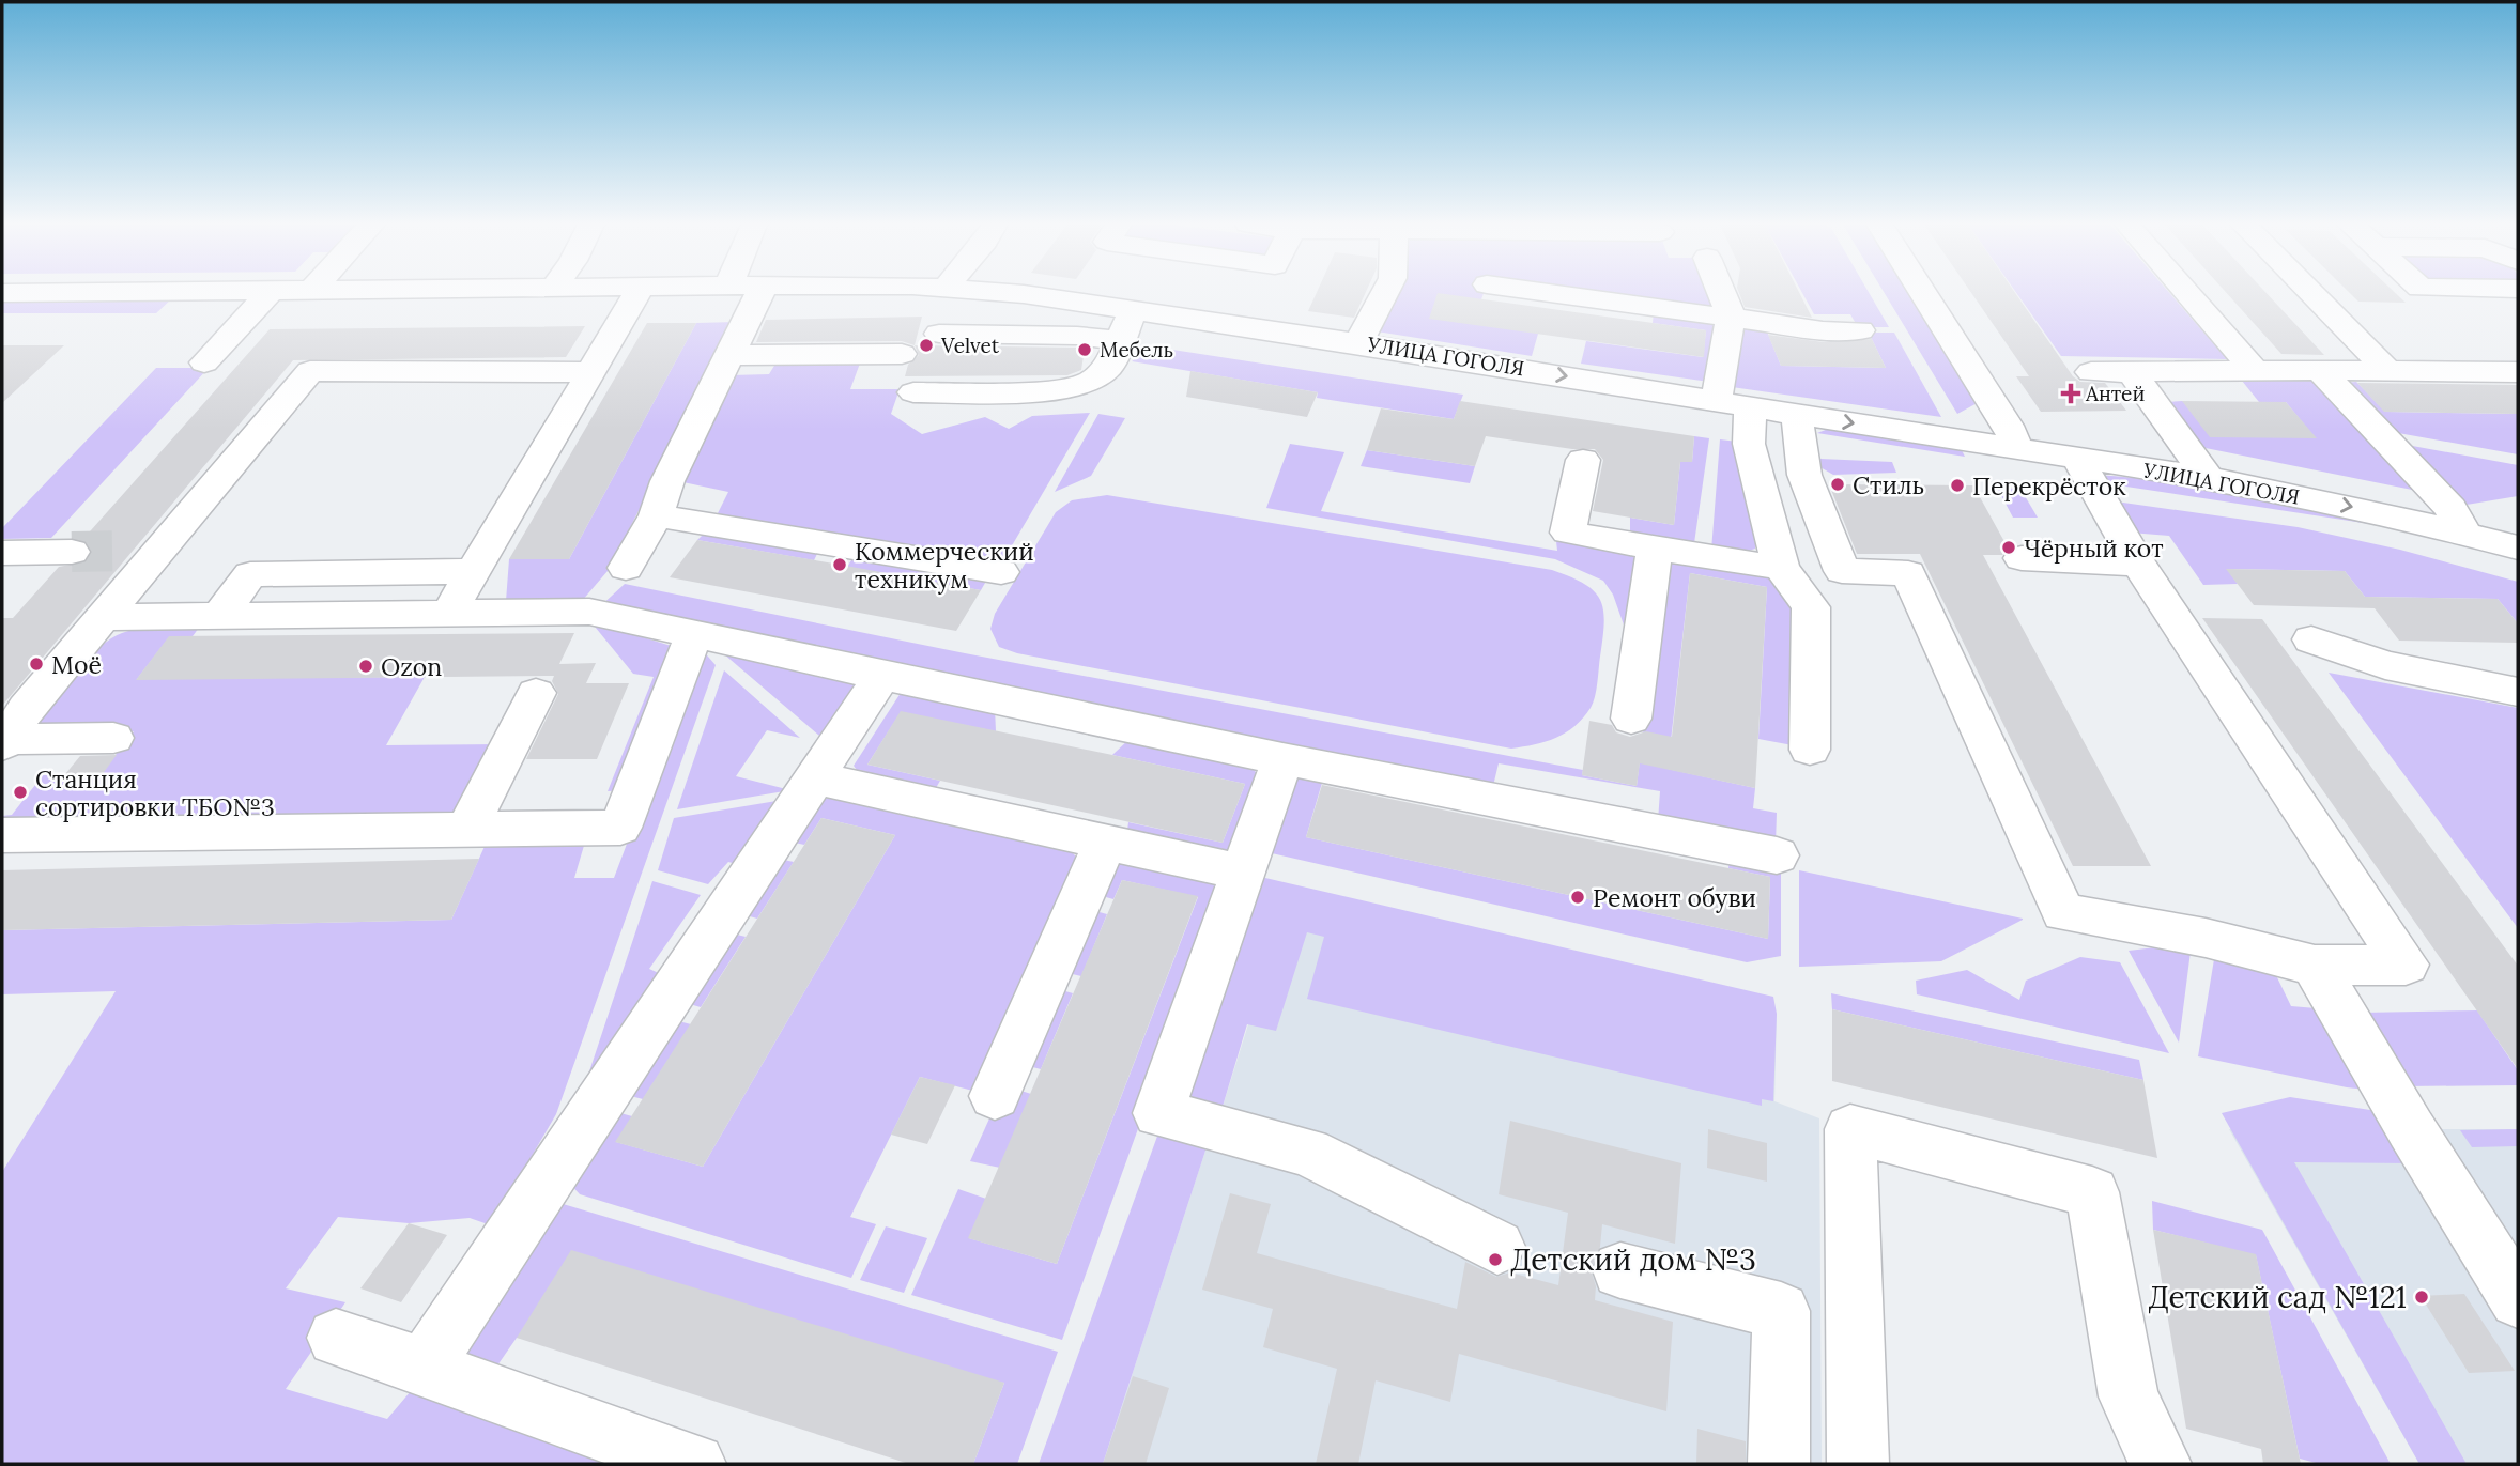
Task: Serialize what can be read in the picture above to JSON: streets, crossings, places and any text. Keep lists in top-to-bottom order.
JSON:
{
  "streets": {
    "street": ["УЛИЦА ГОГОЛЯ"]
  },
  "places": {
    "other": [
      "Velvet",
      "Мебель",
      "Стиль",
      "Перекрёсток",
      "Чёрный кот",
      "Коммерческий техникум",
      "Моё",
      "Ozon",
      "Станция сортировки ТБО№3",
      "Ремонт обуви",
      "Детский дом №3",
      "Детский сад №121"
    ],
    "health": ["Антей"]
  }
}
